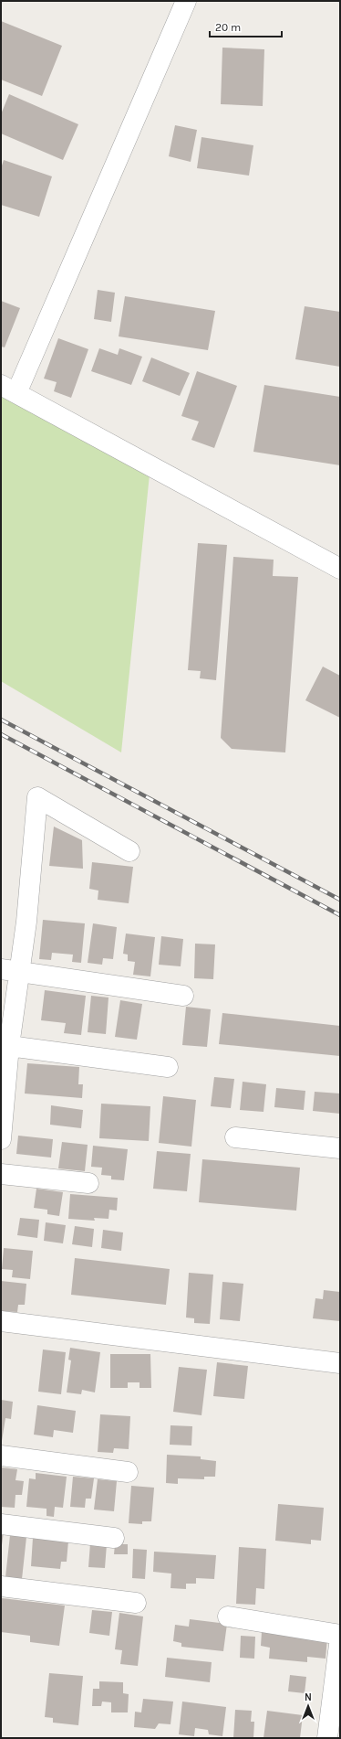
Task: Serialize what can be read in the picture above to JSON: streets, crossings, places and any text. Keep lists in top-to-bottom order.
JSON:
{
  "scale_bar": "20 m",
  "north": "top"
}
